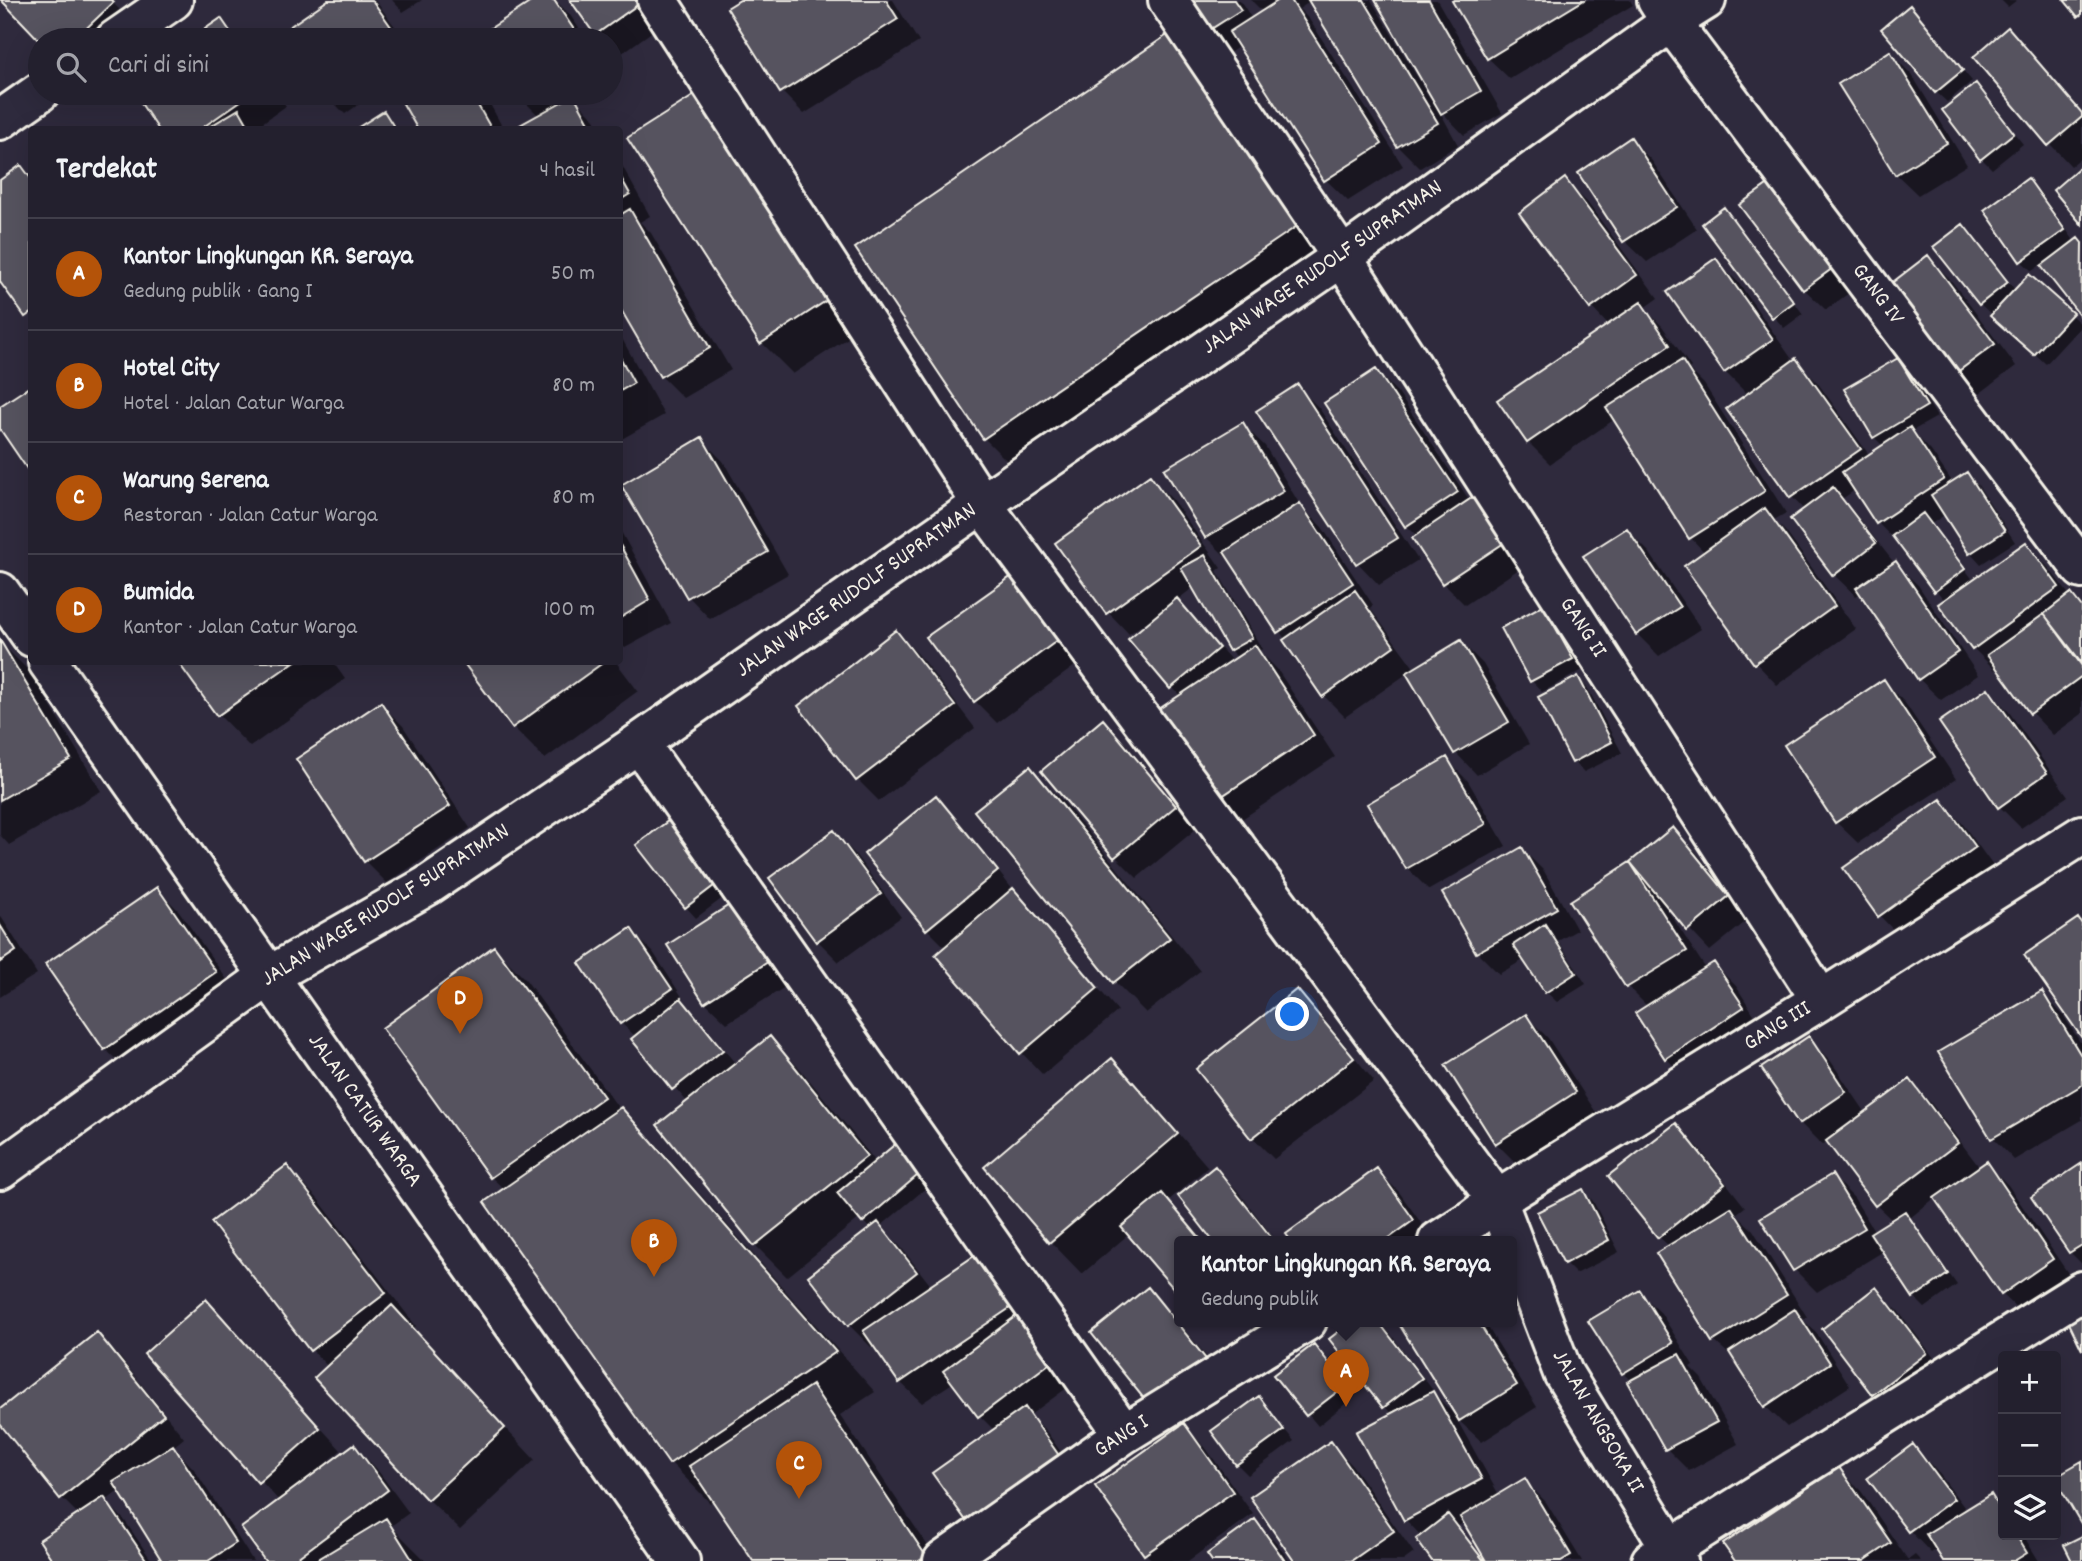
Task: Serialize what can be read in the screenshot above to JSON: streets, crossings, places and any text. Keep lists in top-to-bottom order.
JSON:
{
  "streets": {
    "street": [
      "JALAN WAGE RUDOLF SUPRATMAN",
      "GANG IV",
      "GANG II",
      "GANG III",
      "JALAN CATUR WARGA",
      "JALAN ANGSOKA II",
      "GANG I"
    ]
  },
  "crossings": [
    ["JALAN WAGE RUDOLF SUPRATMAN", "GANG IV"],
    ["JALAN WAGE RUDOLF SUPRATMAN", "GANG II"],
    ["JALAN WAGE RUDOLF SUPRATMAN", "JALAN CATUR WARGA"],
    ["JALAN WAGE RUDOLF SUPRATMAN", "JALAN ANGSOKA II"],
    ["GANG II", "GANG III"],
    ["GANG III", "JALAN ANGSOKA II"]
  ],
  "page": {
    "search": "Cari di sini",
    "heading": ["Terdekat", "4 hasil"],
    "list": [
      {
        "mark": "A",
        "name": "Kantor Lingkungan KR. Seraya",
        "note": "Gedung publik · Gang I",
        "value": "50 m"
      },
      {
        "mark": "B",
        "name": "Hotel City",
        "note": "Hotel · Jalan Catur Warga",
        "value": "80 m"
      },
      {
        "mark": "C",
        "name": "Warung Serena",
        "note": "Restoran · Jalan Catur Warga",
        "value": "80 m"
      },
      {
        "mark": "D",
        "name": "Bumida",
        "note": "Kantor · Jalan Catur Warga",
        "value": "100 m"
      }
    ],
    "pins": [
      "D",
      "B",
      "A",
      "C"
    ],
    "popup": ["Kantor Lingkungan KR. Seraya", "Gedung publik"],
    "map_buttons": ["+", "−"]
  }
}
